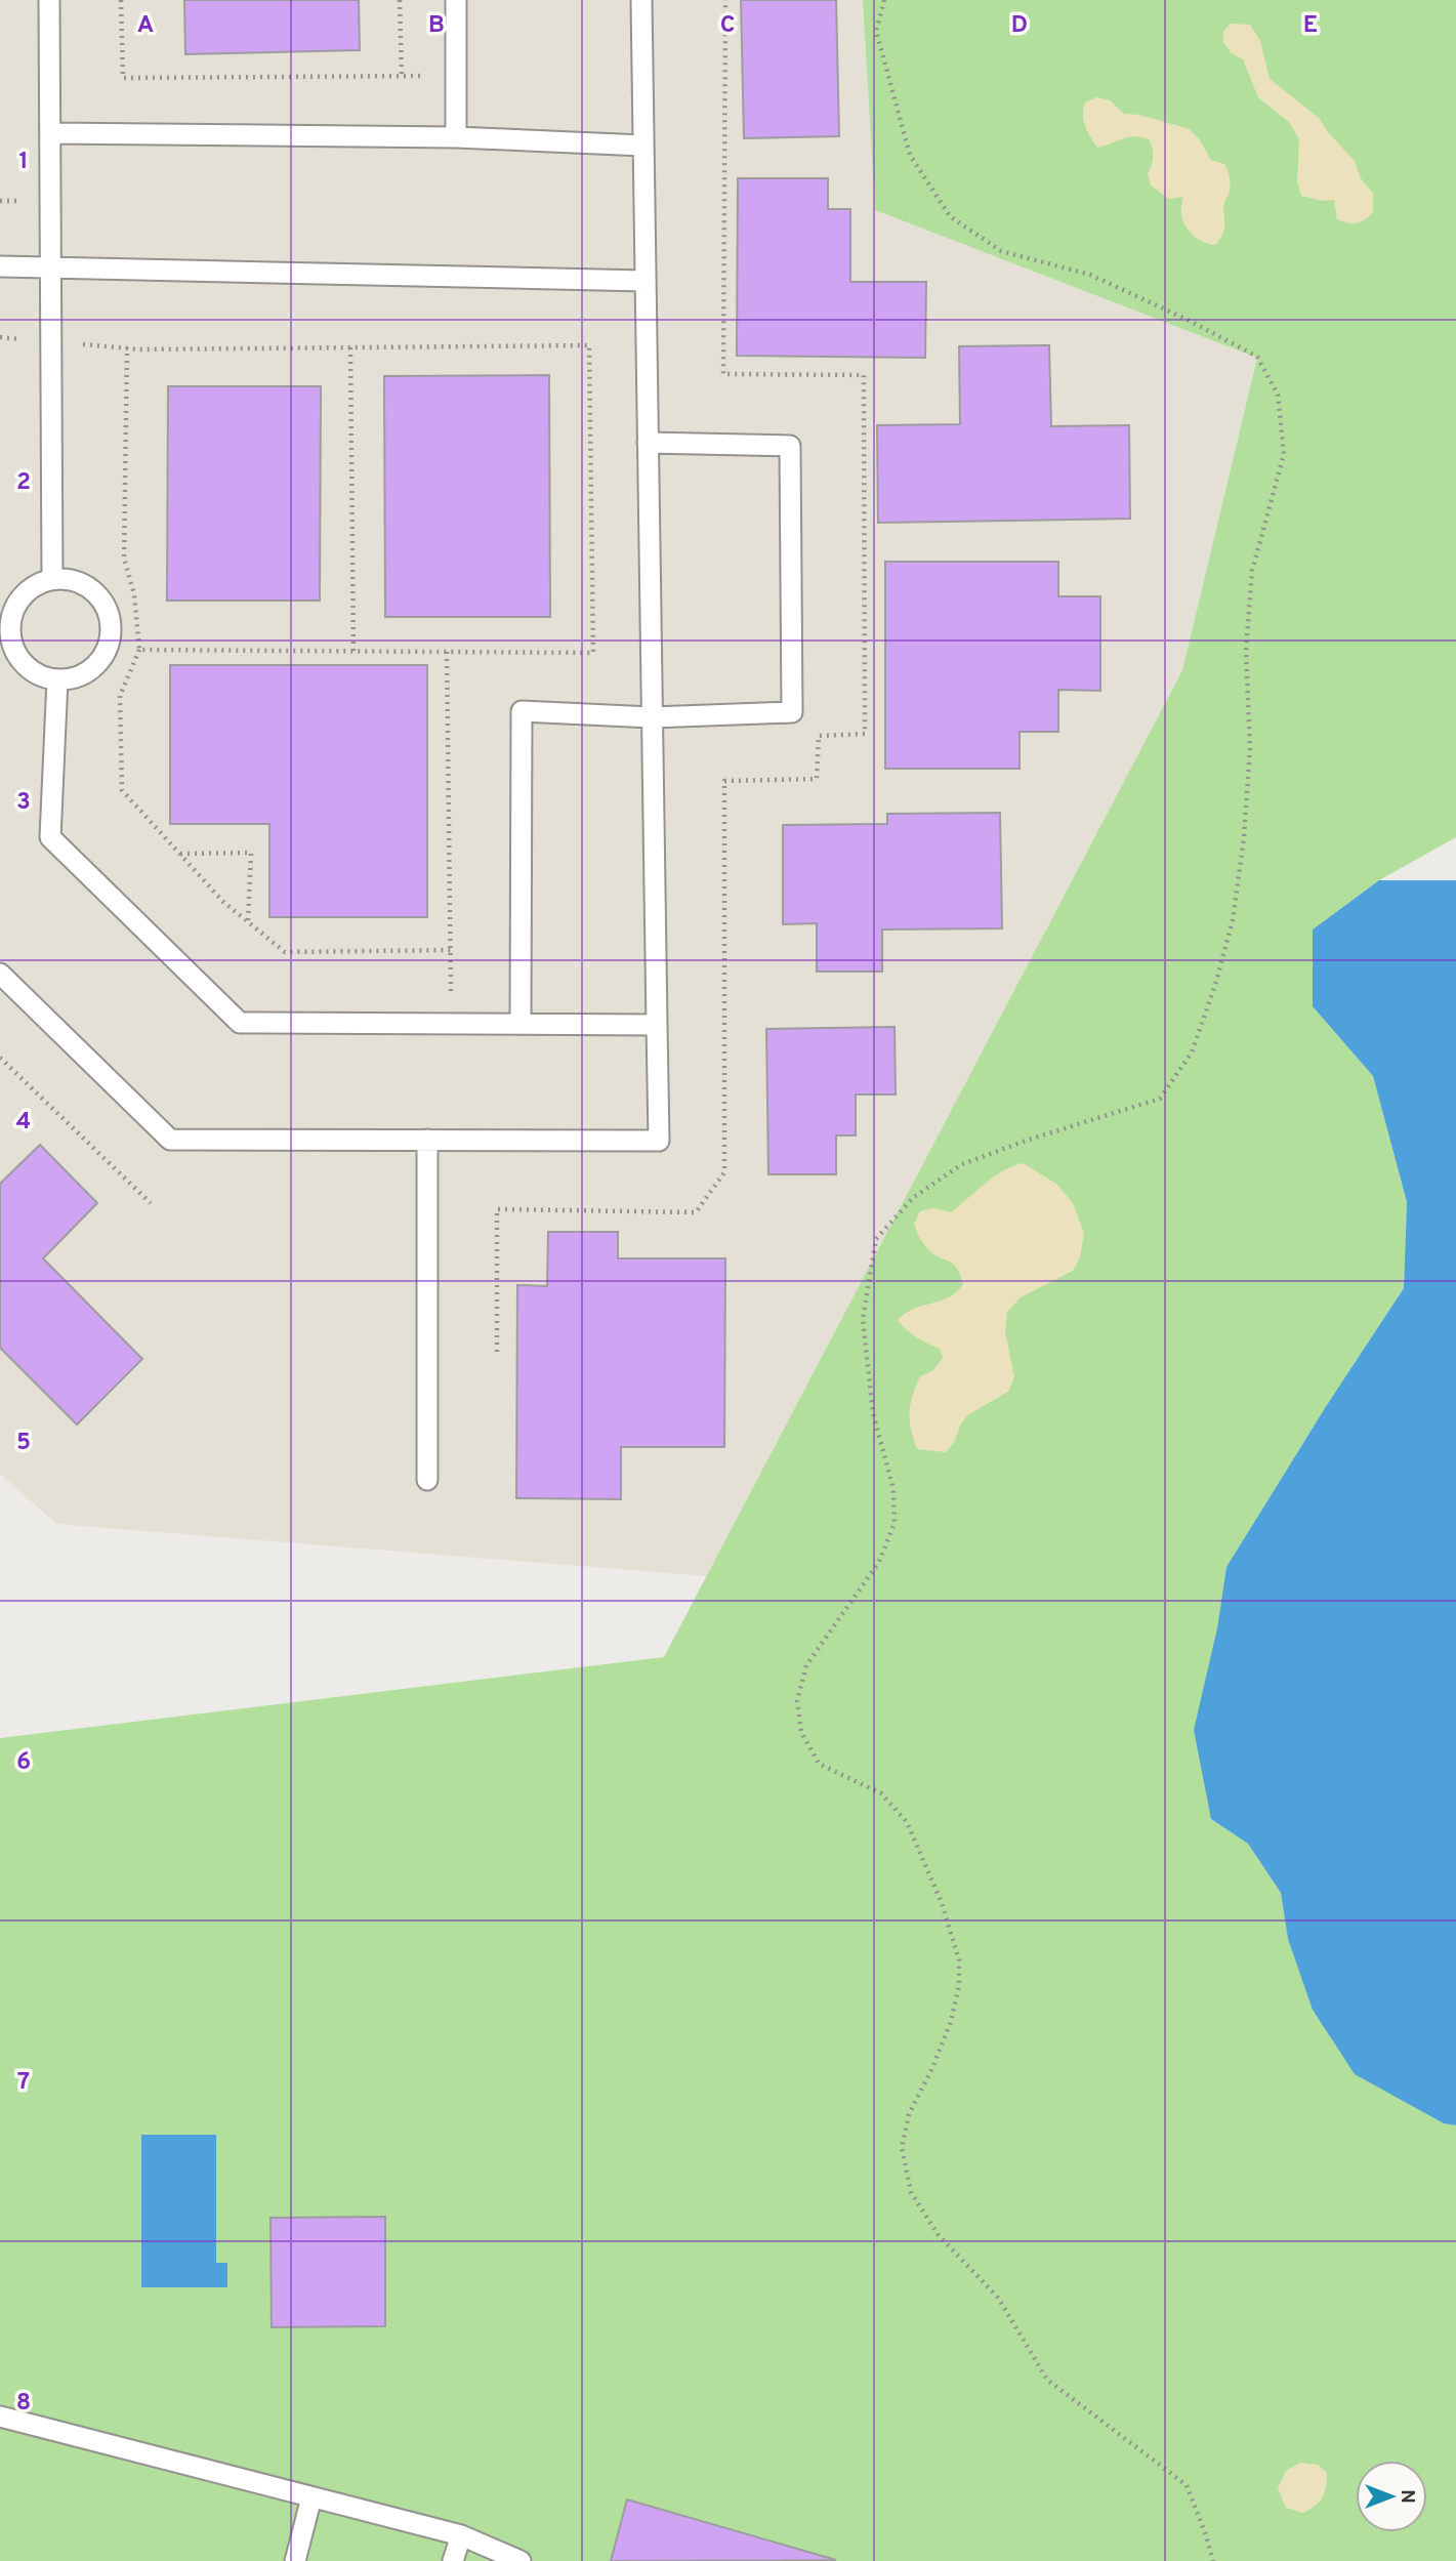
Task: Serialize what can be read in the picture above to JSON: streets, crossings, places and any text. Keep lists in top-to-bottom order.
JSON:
{
  "north": "right",
  "grid": {
    "columns": [
      "A",
      "B",
      "C",
      "D",
      "E"
    ],
    "rows": [
      "1",
      "2",
      "3",
      "4",
      "5",
      "6",
      "7",
      "8"
    ]
  }
}
